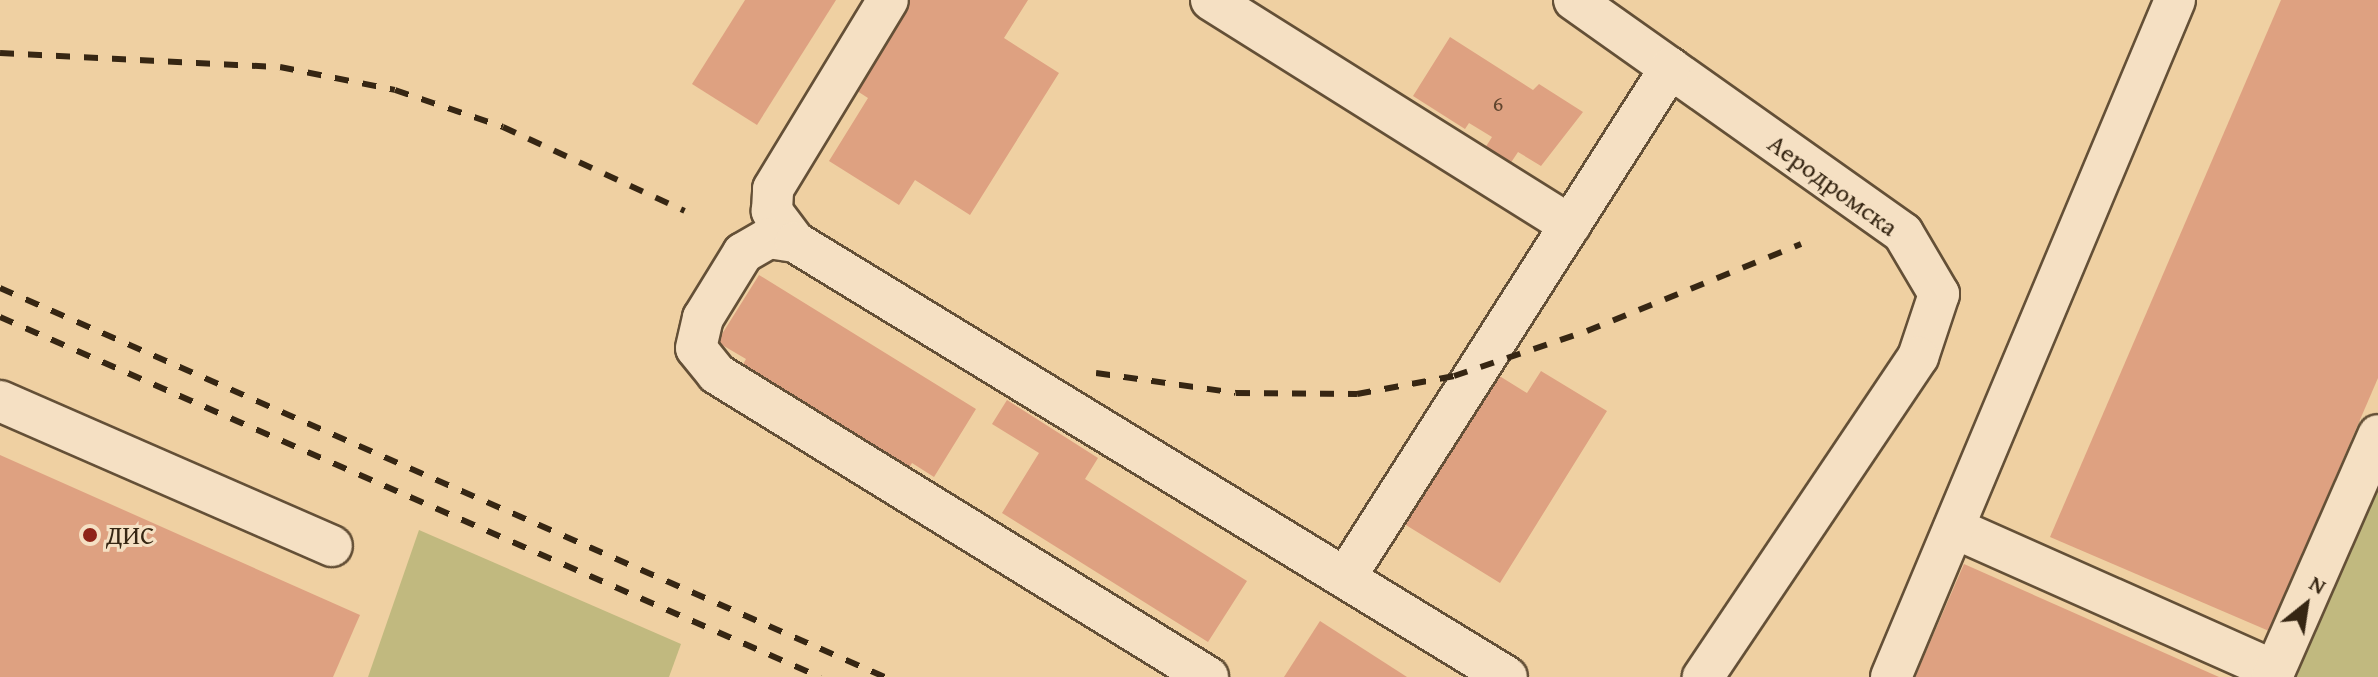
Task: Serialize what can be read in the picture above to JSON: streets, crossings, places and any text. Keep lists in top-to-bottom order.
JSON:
{
  "streets": {
    "street": ["Аеродромска"]
  },
  "places": ["ДИС"],
  "house_numbers": ["6"],
  "north": "top right"
}
